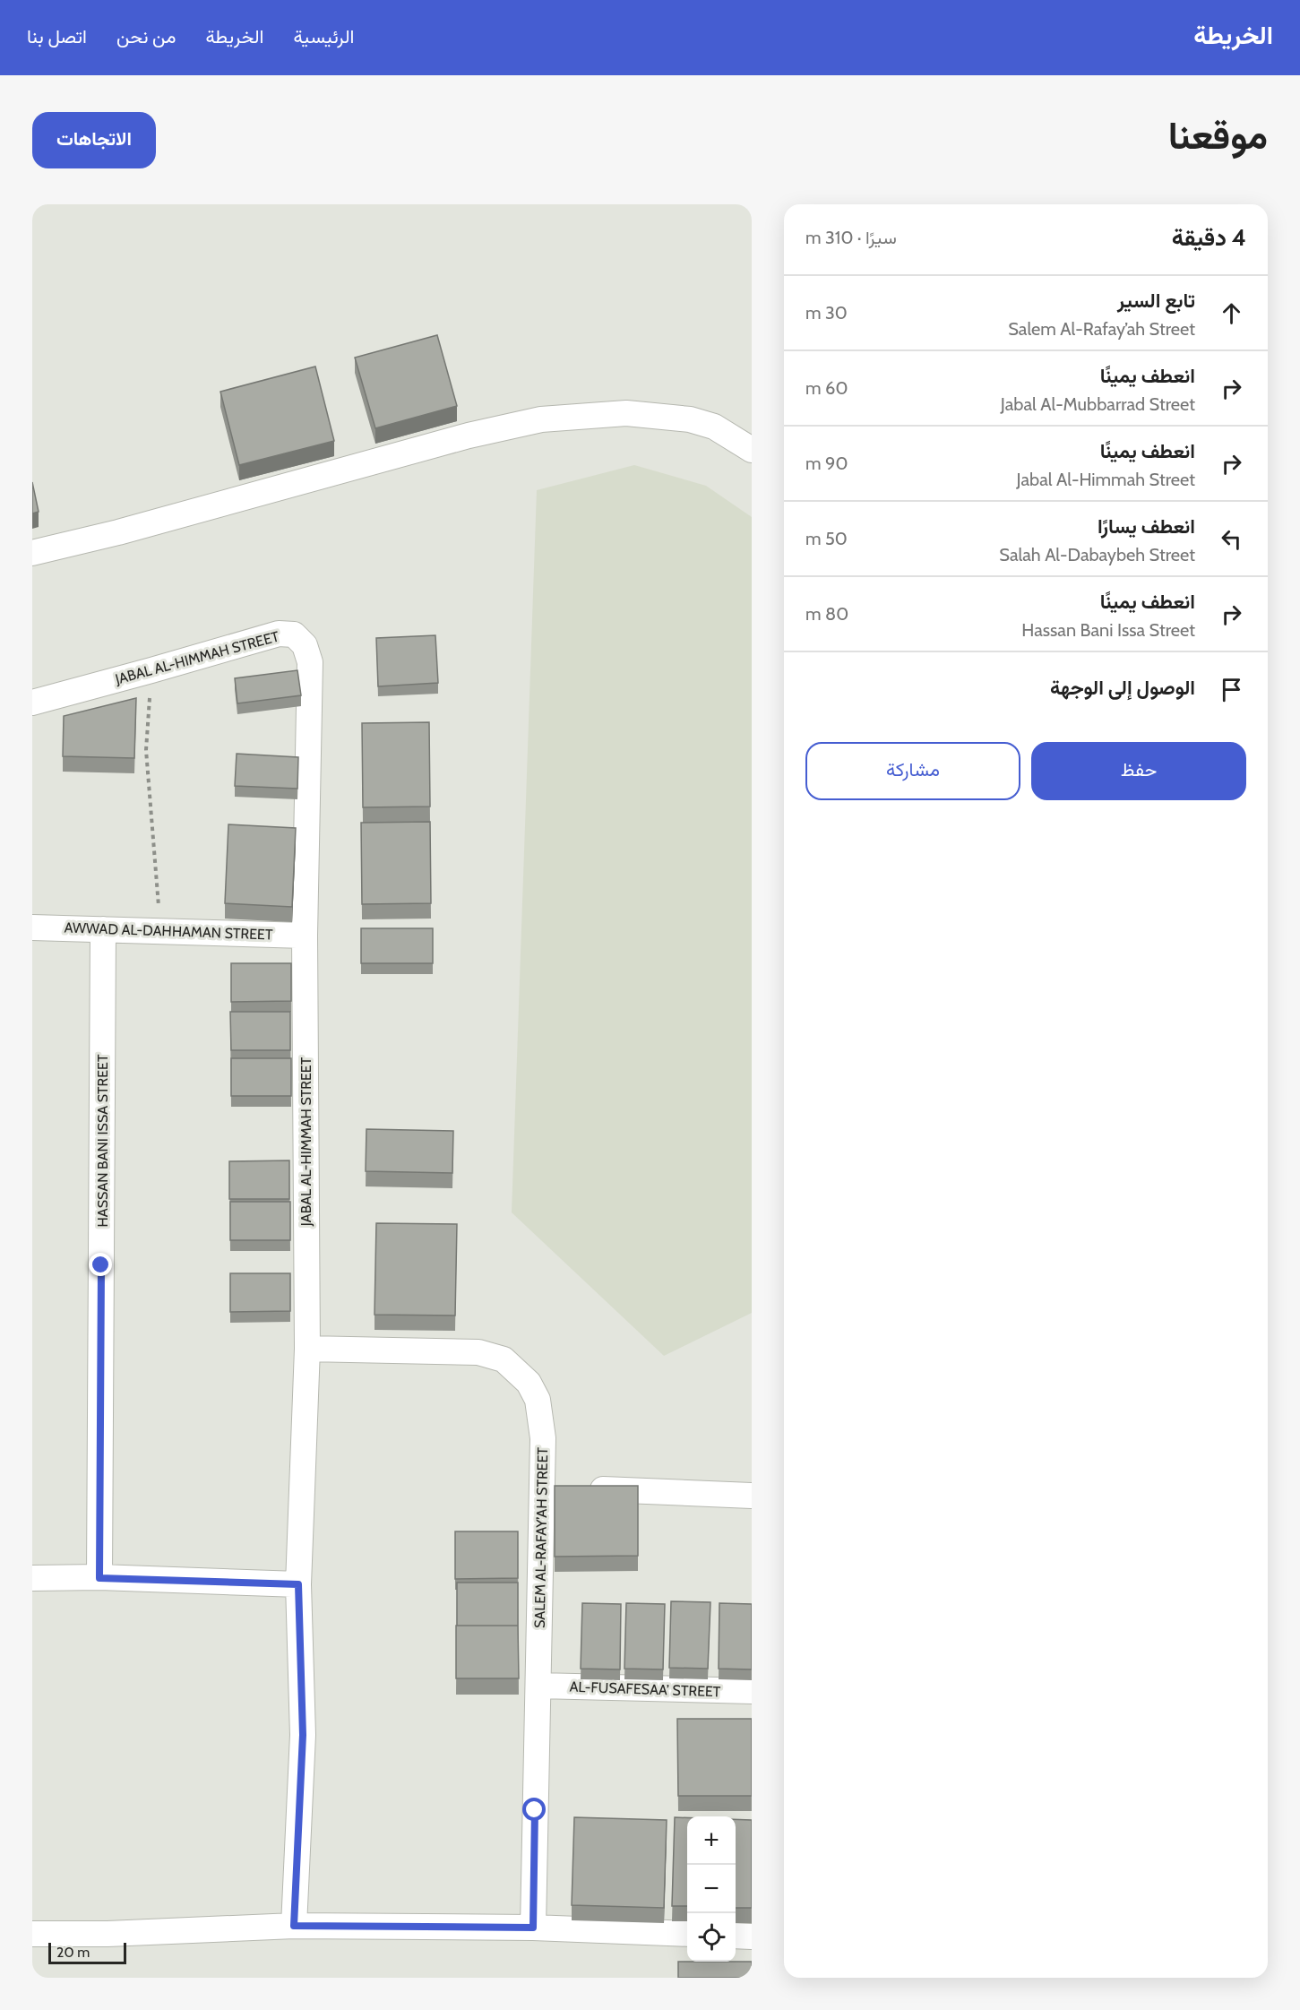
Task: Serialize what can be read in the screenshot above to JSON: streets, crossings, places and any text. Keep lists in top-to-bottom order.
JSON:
{
  "streets": {
    "street": [
      "JABAL AL-HIMMAH STREET",
      "AWWAD AL-DAHHAMAN STREET",
      "HASSAN BANI ISSA STREET",
      "SALEM AL-RAFAY’AH STREET",
      "AL-FUSAFESAA’ STREET"
    ]
  },
  "crossings": [
    ["JABAL AL-HIMMAH STREET", "AWWAD AL-DAHHAMAN STREET"],
    ["JABAL AL-HIMMAH STREET", "SALEM AL-RAFAY’AH STREET"],
    ["AWWAD AL-DAHHAMAN STREET", "HASSAN BANI ISSA STREET"],
    ["SALEM AL-RAFAY’AH STREET", "AL-FUSAFESAA’ STREET"]
  ],
  "scale_bar": "20 m",
  "page": {
    "header": "الخريطة",
    "nav": [
      "الرئيسية",
      "الخريطة",
      "من نحن",
      "اتصل بنا"
    ],
    "title": "موقعنا",
    "buttons": [
      "الاتجاهات",
      ["حفظ", "مشاركة"]
    ],
    "heading": ["4 دقيقة", "سيرًا · 310 m"],
    "list": [
      ["تابع السير", "Salem Al-Rafay’ah Street", "30 m"],
      ["انعطف يمينًا", "Jabal Al-Mubbarrad Street", "60 m"],
      ["انعطف يمينًا", "Jabal Al-Himmah Street", "90 m"],
      ["انعطف يسارًا", "Salah Al-Dabaybeh Street", "50 m"],
      ["انعطف يمينًا", "Hassan Bani Issa Street", "80 m"],
      "الوصول إلى الوجهة"
    ],
    "map_buttons": ["+", "−"],
    "scale": "20 m"
  }
}
